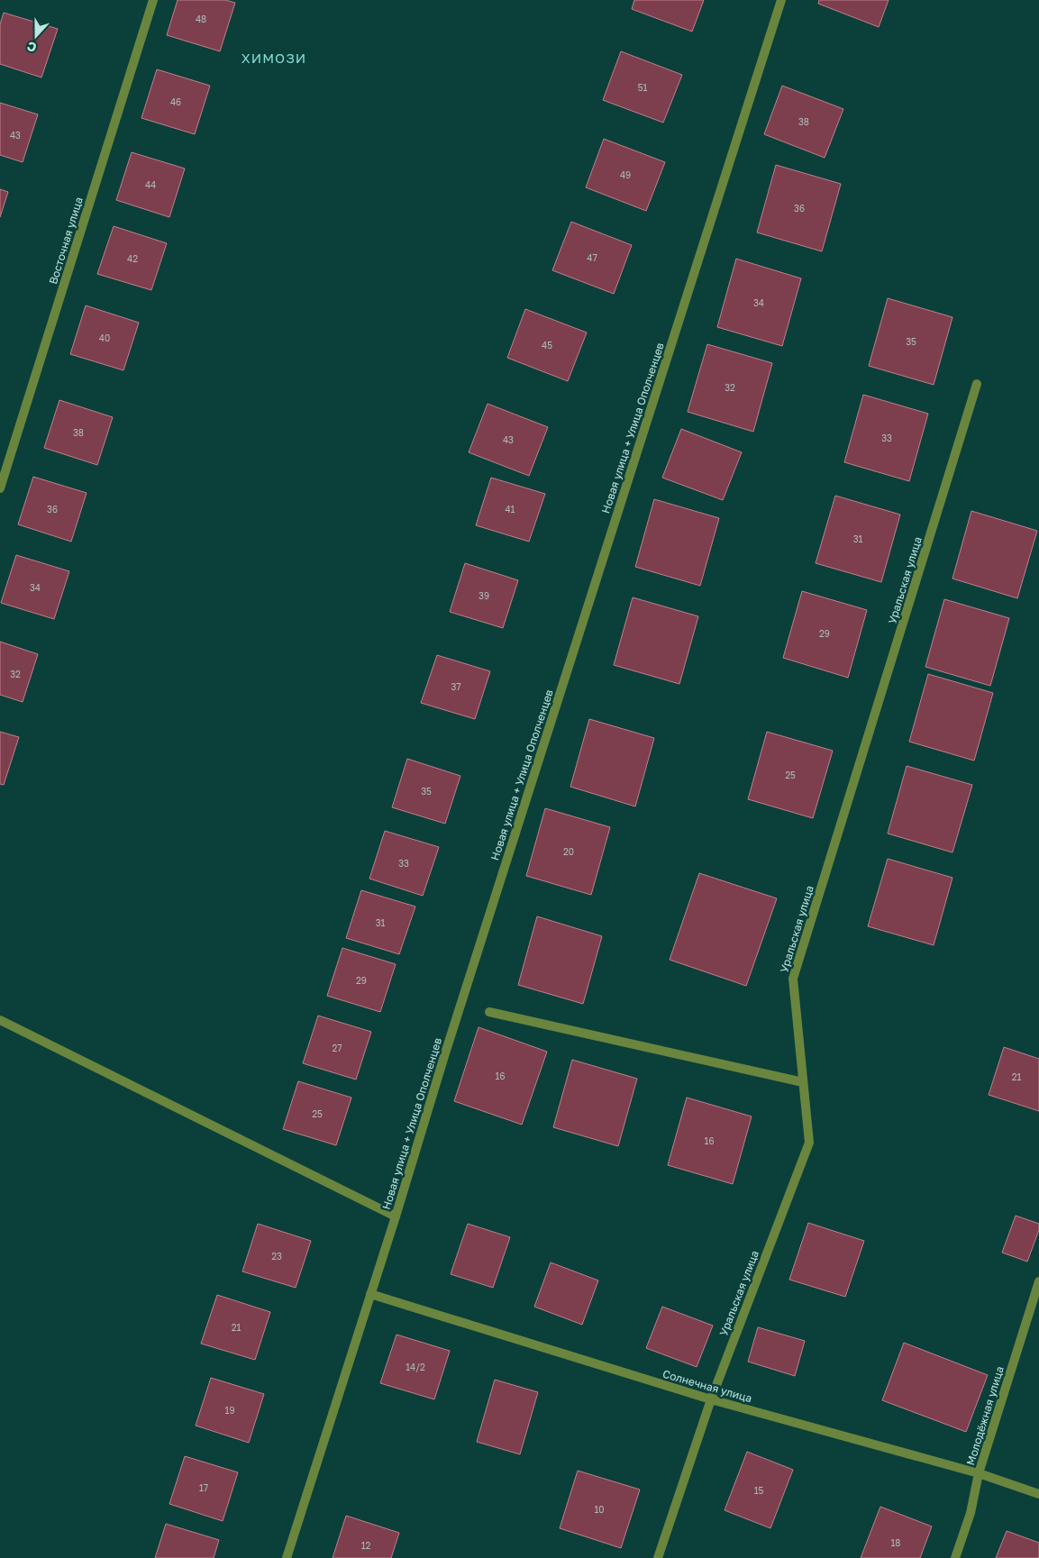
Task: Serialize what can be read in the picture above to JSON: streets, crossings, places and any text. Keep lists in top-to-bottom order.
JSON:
{
  "streets": {
    "street": [
      "Восточная улица",
      "Новая улица + Улица Ополченцев",
      "Уральская улица",
      "Солнечная улица",
      "Молодёжная улица"
    ]
  },
  "crossings": [
    ["Новая улица + Улица Ополченцев", "Солнечная улица"],
    ["Уральская улица", "Солнечная улица"],
    ["Солнечная улица", "Молодёжная улица"]
  ],
  "districts": ["ХИМОЗИ"],
  "house_numbers": [
    "48",
    "51",
    "46",
    "38",
    "43",
    "49",
    "44",
    "36",
    "47",
    "42",
    "34",
    "40",
    "35",
    "45",
    "32",
    "38",
    "33",
    "43",
    "36",
    "41",
    "31",
    "34",
    "39",
    "29",
    "32",
    "37",
    "25",
    "35",
    "20",
    "33",
    "31",
    "29",
    "27",
    "16",
    "21",
    "25",
    "16",
    "23",
    "21",
    "14/2",
    "19",
    "17",
    "15",
    "10",
    "18",
    "12"
  ],
  "north": "bottom"
}
